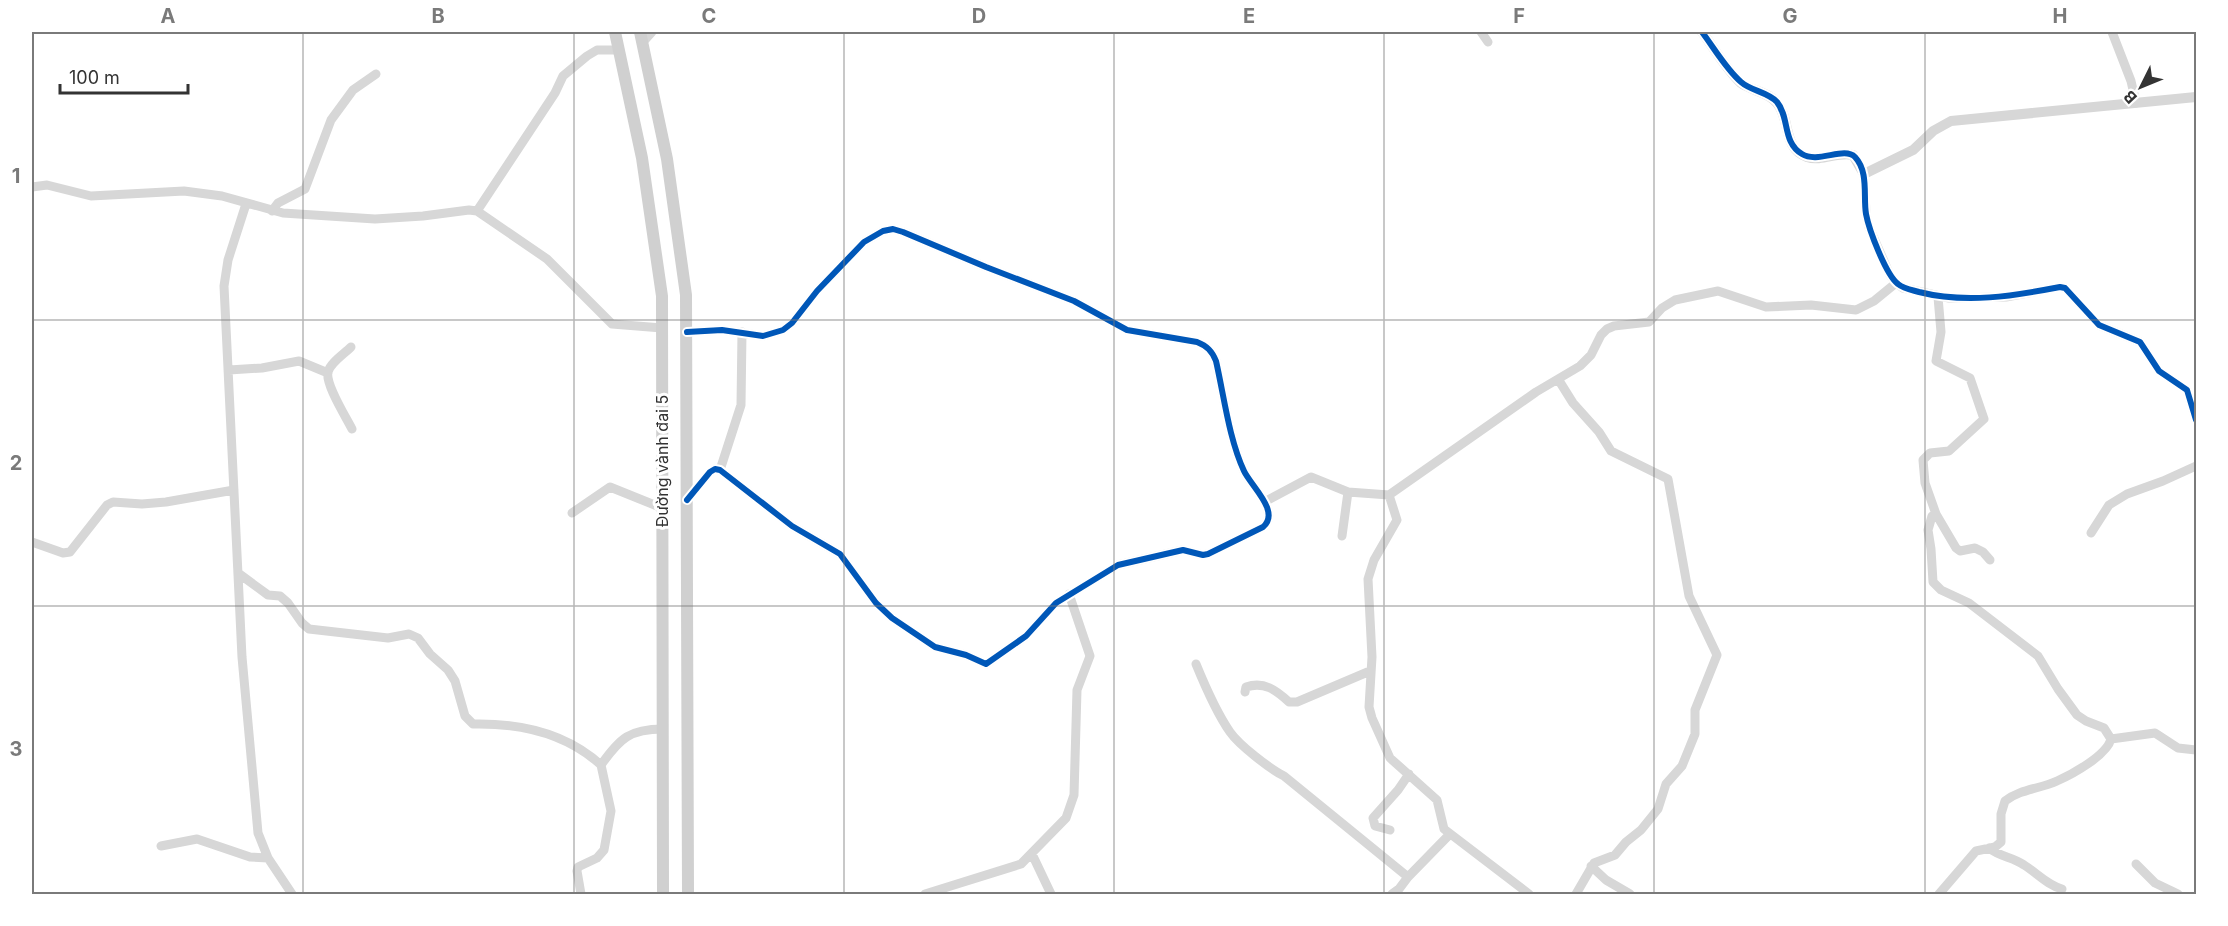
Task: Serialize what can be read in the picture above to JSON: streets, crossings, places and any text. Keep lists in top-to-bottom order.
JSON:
{
  "streets": {
    "main road": ["Đường vành đai 5"]
  },
  "scale_bar": "100 m",
  "north": "bottom left",
  "grid": {
    "columns": [
      "A",
      "B",
      "C",
      "D",
      "E",
      "F",
      "G",
      "H"
    ],
    "rows": ["1", "2", "3"]
  }
}
